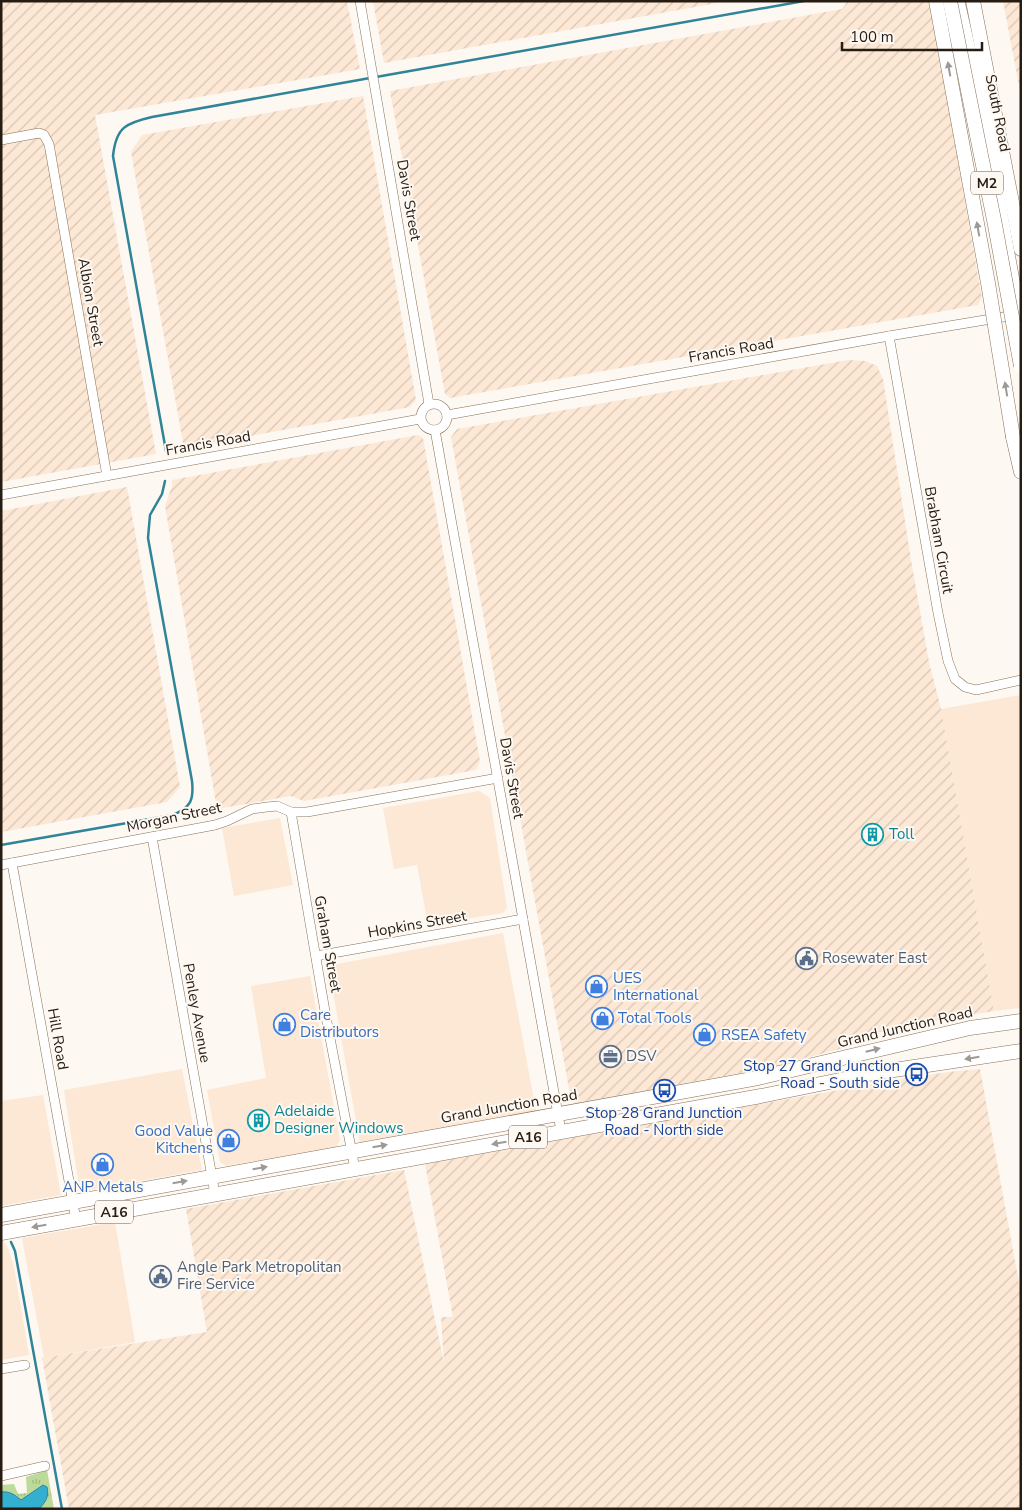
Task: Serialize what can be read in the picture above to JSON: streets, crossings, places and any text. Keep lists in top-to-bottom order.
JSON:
{
  "streets": {
    "highway": ["M2", "Grand Junction Road", "A16"],
    "main road": ["South Road"],
    "street": [
      "Davis Street",
      "Albion Street",
      "Francis Road",
      "Brabham Circuit",
      "Morgan Street",
      "Hopkins Street",
      "Graham Street",
      "Penley Avenue",
      "Hill Road"
    ]
  },
  "crossings": [
    ["South Road", "Francis Road"],
    ["Davis Street", "Francis Road"],
    ["Davis Street", "Morgan Street"],
    ["Davis Street", "Hopkins Street"],
    ["Davis Street", "Grand Junction Road"],
    ["Davis Street", "A16"],
    ["Albion Street", "Francis Road"],
    ["Francis Road", "Brabham Circuit"],
    ["Morgan Street", "Graham Street"],
    ["Morgan Street", "Penley Avenue"],
    ["Morgan Street", "Hill Road"],
    ["Hopkins Street", "Graham Street"],
    ["Graham Street", "Grand Junction Road"],
    ["Graham Street", "A16"],
    ["Penley Avenue", "Grand Junction Road"],
    ["Penley Avenue", "A16"],
    ["Grand Junction Road", "Hill Road"],
    ["Hill Road", "A16"]
  ],
  "places": {
    "building": ["Toll", "Adelaide Designer Windows"],
    "public building": ["Rosewater East", "Angle Park Metropolitan Fire Service"],
    "shop": [
      "UES International",
      "Total Tools",
      "Care Distributors",
      "RSEA Safety",
      "Good Value Kitchens",
      "ANP Metals"
    ],
    "office": ["DSV"],
    "bus stop": ["Stop 27 Grand Junction Road - South side", "Stop 28 Grand Junction Road - North side"]
  },
  "scale_bar": "100 m"
}
